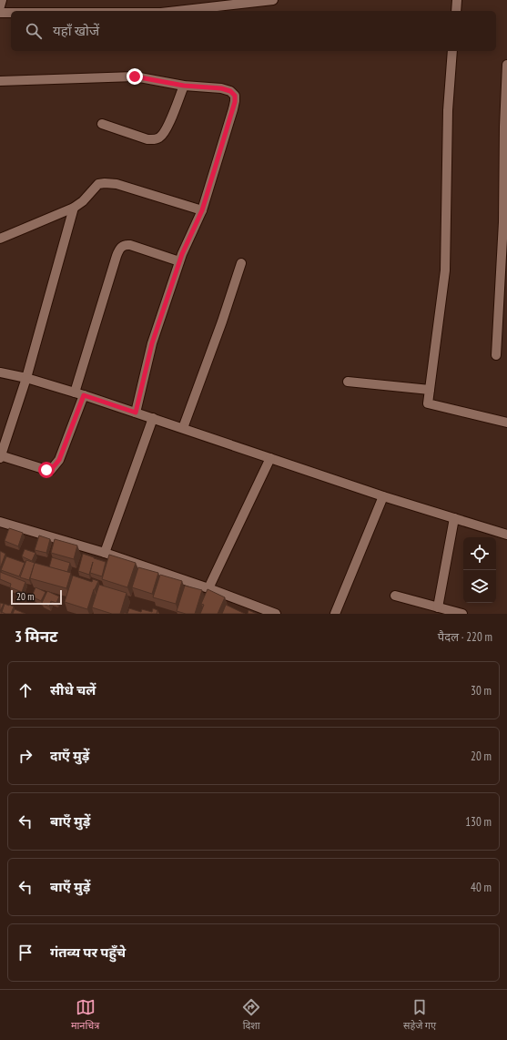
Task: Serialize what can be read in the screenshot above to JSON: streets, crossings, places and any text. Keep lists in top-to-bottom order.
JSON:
{
  "scale_bar": "20 m",
  "page": {
    "search": "यहाँ खोजें",
    "scale": "20 m",
    "heading": ["3 मिनट", "पैदल · 220 m"],
    "list": [
      ["सीधे चलें", "30 m"],
      ["दाएँ मुड़ें", "20 m"],
      ["बाएँ मुड़ें", "130 m"],
      ["बाएँ मुड़ें", "40 m"],
      "गंतव्य पर पहुँचे"
    ],
    "nav": ["मानचित्र", "दिशा", "सहेजे गए"]
  }
}
